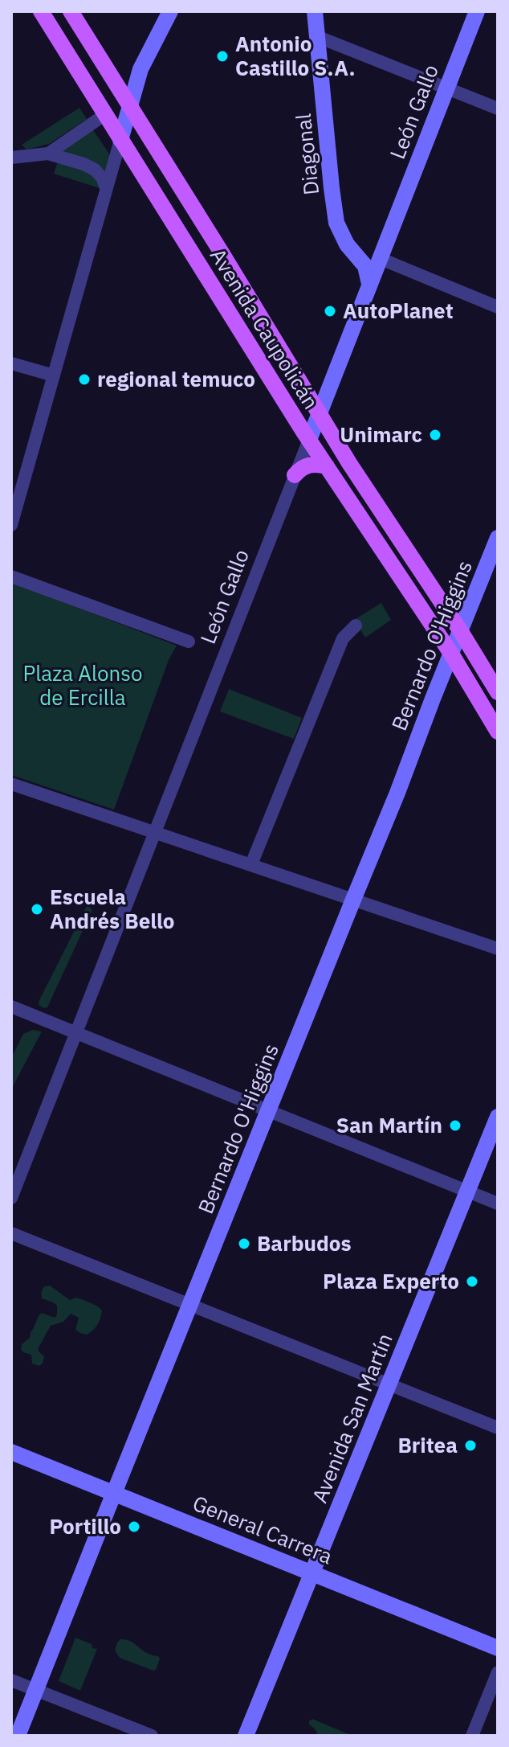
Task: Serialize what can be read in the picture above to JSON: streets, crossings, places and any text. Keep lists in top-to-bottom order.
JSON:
{
  "streets": {
    "main road": [
      "León Gallo",
      "Diagonal",
      "Avenida Caupolicán",
      "Bernardo O'Higgins",
      "Avenida San Martín",
      "General Carrera"
    ]
  },
  "crossings": [
    ["León Gallo", "Diagonal"],
    ["León Gallo", "Avenida Caupolicán"],
    ["Avenida Caupolicán", "Bernardo O'Higgins"],
    ["Bernardo O'Higgins", "General Carrera"],
    ["Avenida San Martín", "General Carrera"]
  ],
  "parks": ["Plaza Alonso de Ercilla"],
  "places": [
    "Antonio Castillo S.A.",
    "AutoPlanet",
    "regional temuco",
    "Unimarc",
    "Escuela Andrés Bello",
    "San Martín",
    "Barbudos",
    "Plaza Experto",
    "Britea",
    "Portillo"
  ]
}
